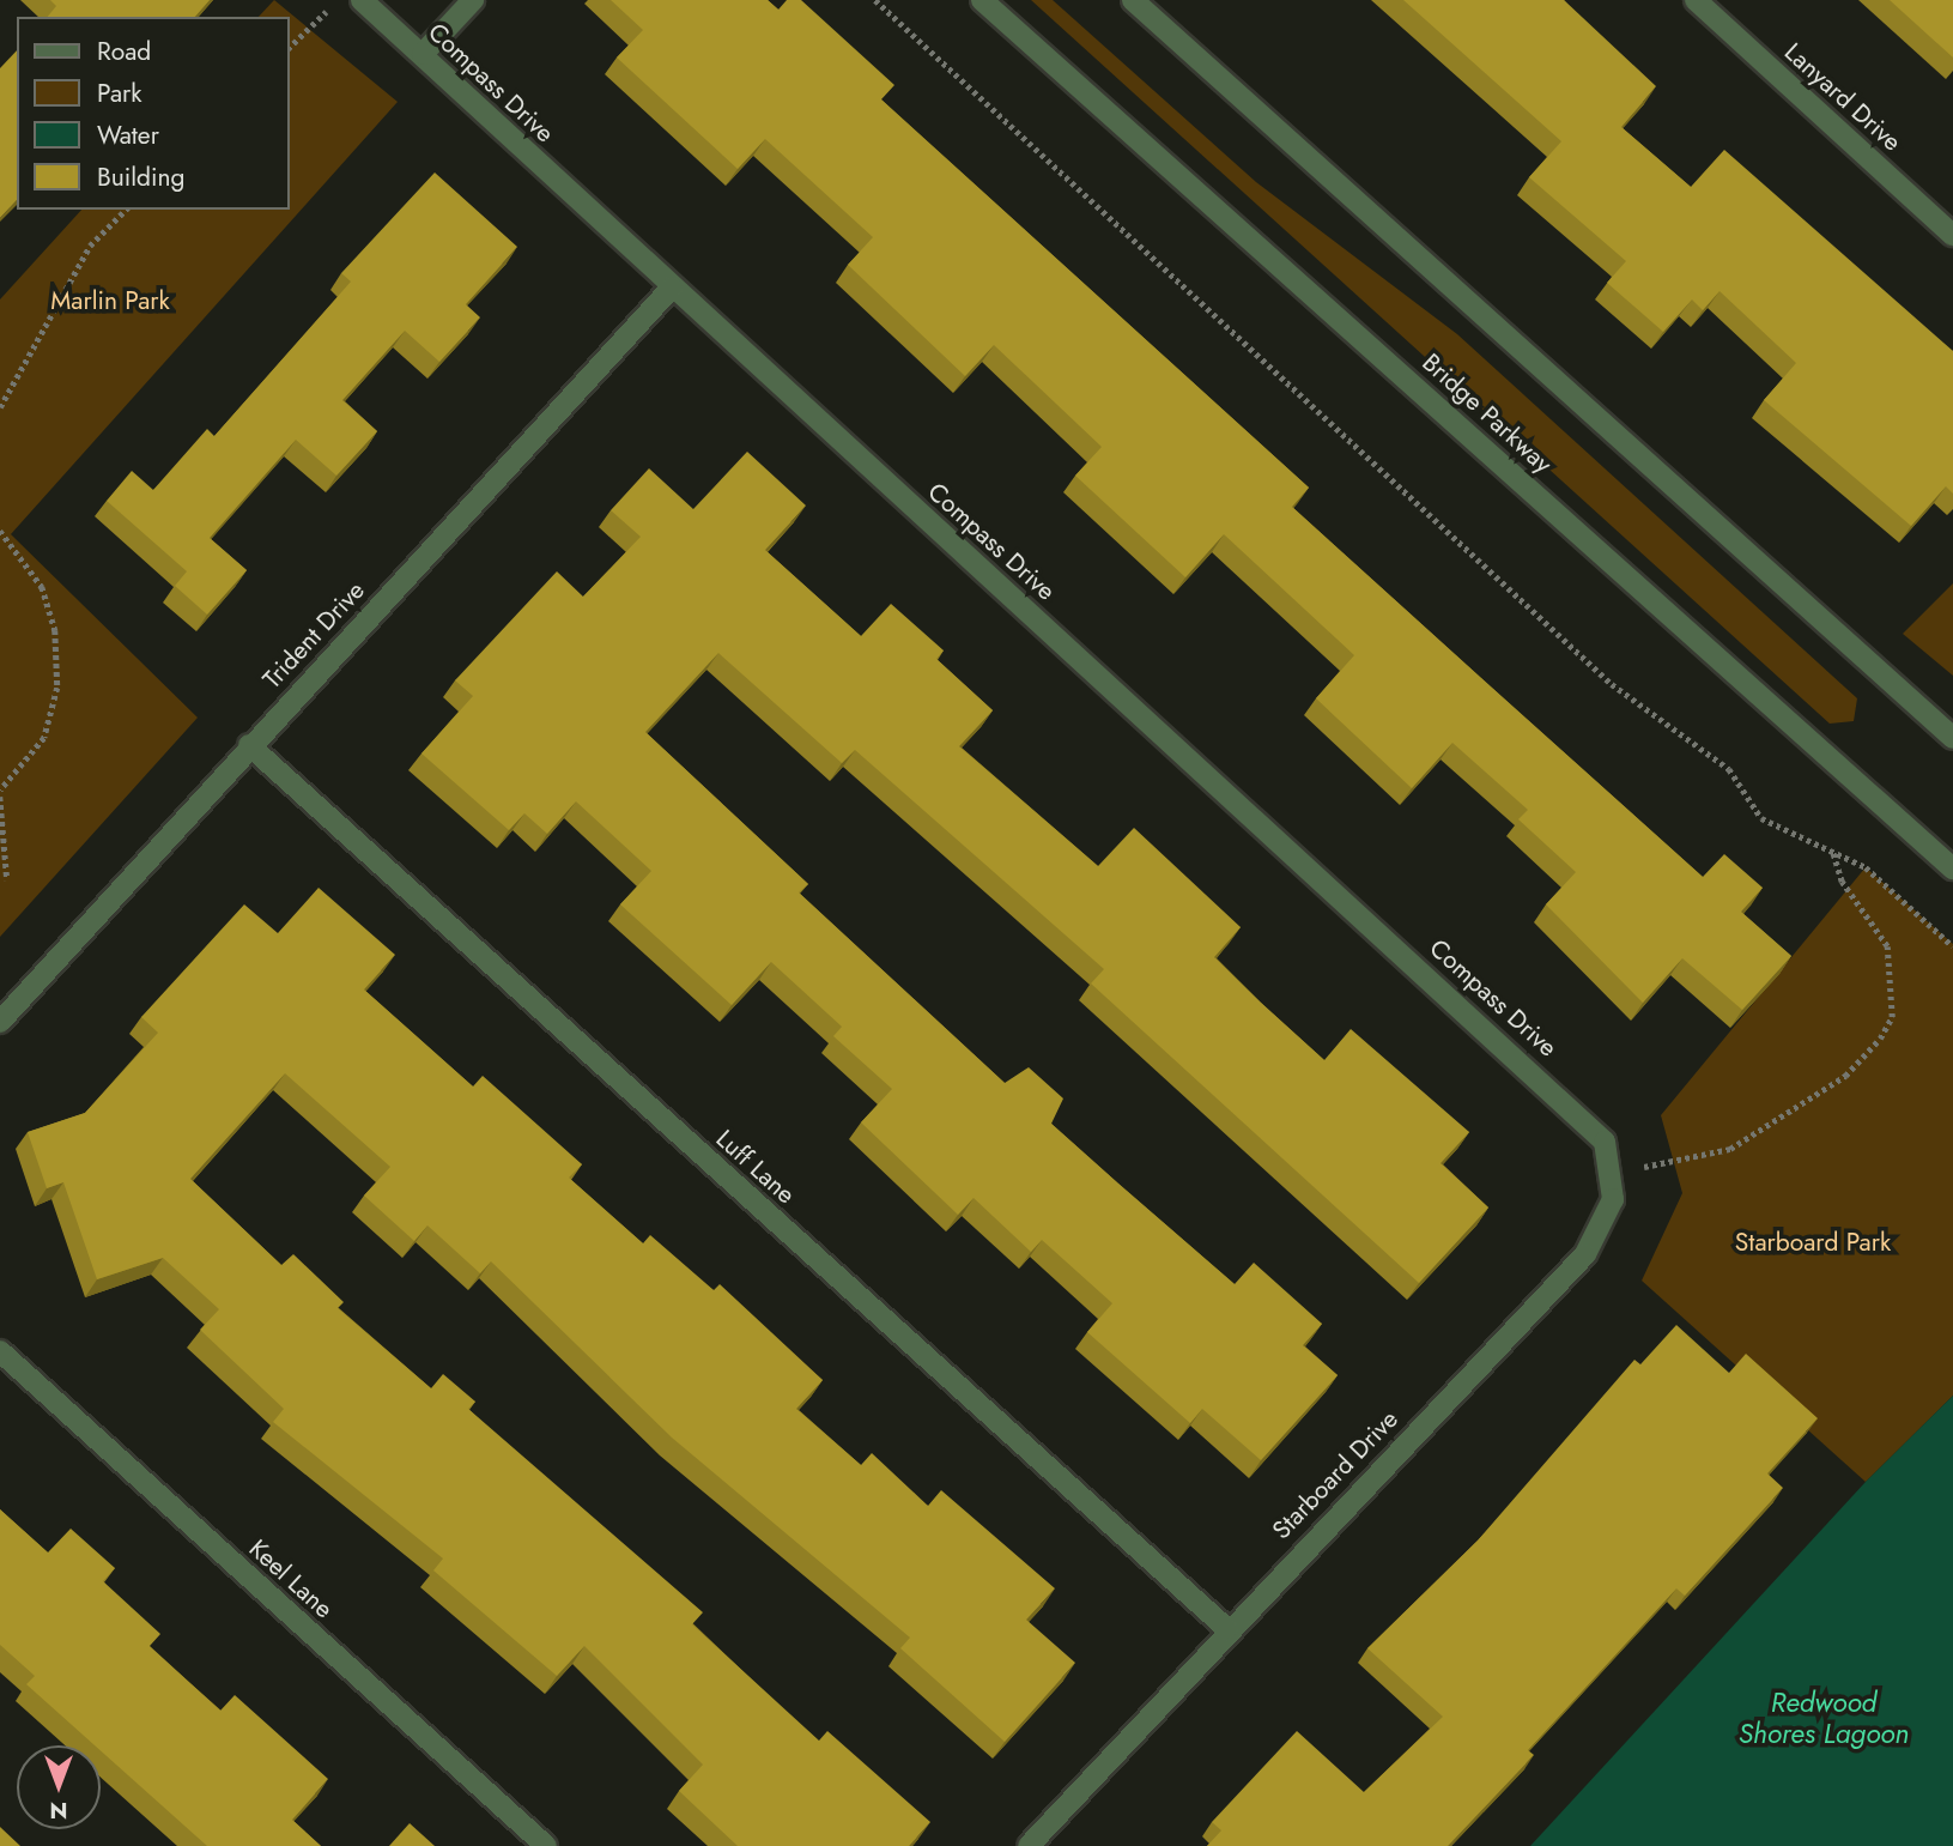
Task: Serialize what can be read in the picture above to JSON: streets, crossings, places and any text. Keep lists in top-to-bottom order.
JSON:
{
  "streets": {
    "street": [
      "Compass Drive",
      "Lanyard Drive",
      "Bridge Parkway",
      "Trident Drive",
      "Luff Lane",
      "Starboard Drive",
      "Keel Lane"
    ]
  },
  "crossings": [
    ["Compass Drive", "Trident Drive"],
    ["Compass Drive", "Starboard Drive"],
    ["Trident Drive", "Luff Lane"],
    ["Luff Lane", "Starboard Drive"]
  ],
  "water": ["Redwood Shores Lagoon"],
  "parks": ["Marlin Park", "Starboard Park"],
  "legend": [
    "Road",
    "Park",
    "Water",
    "Building"
  ],
  "north": "bottom"
}
